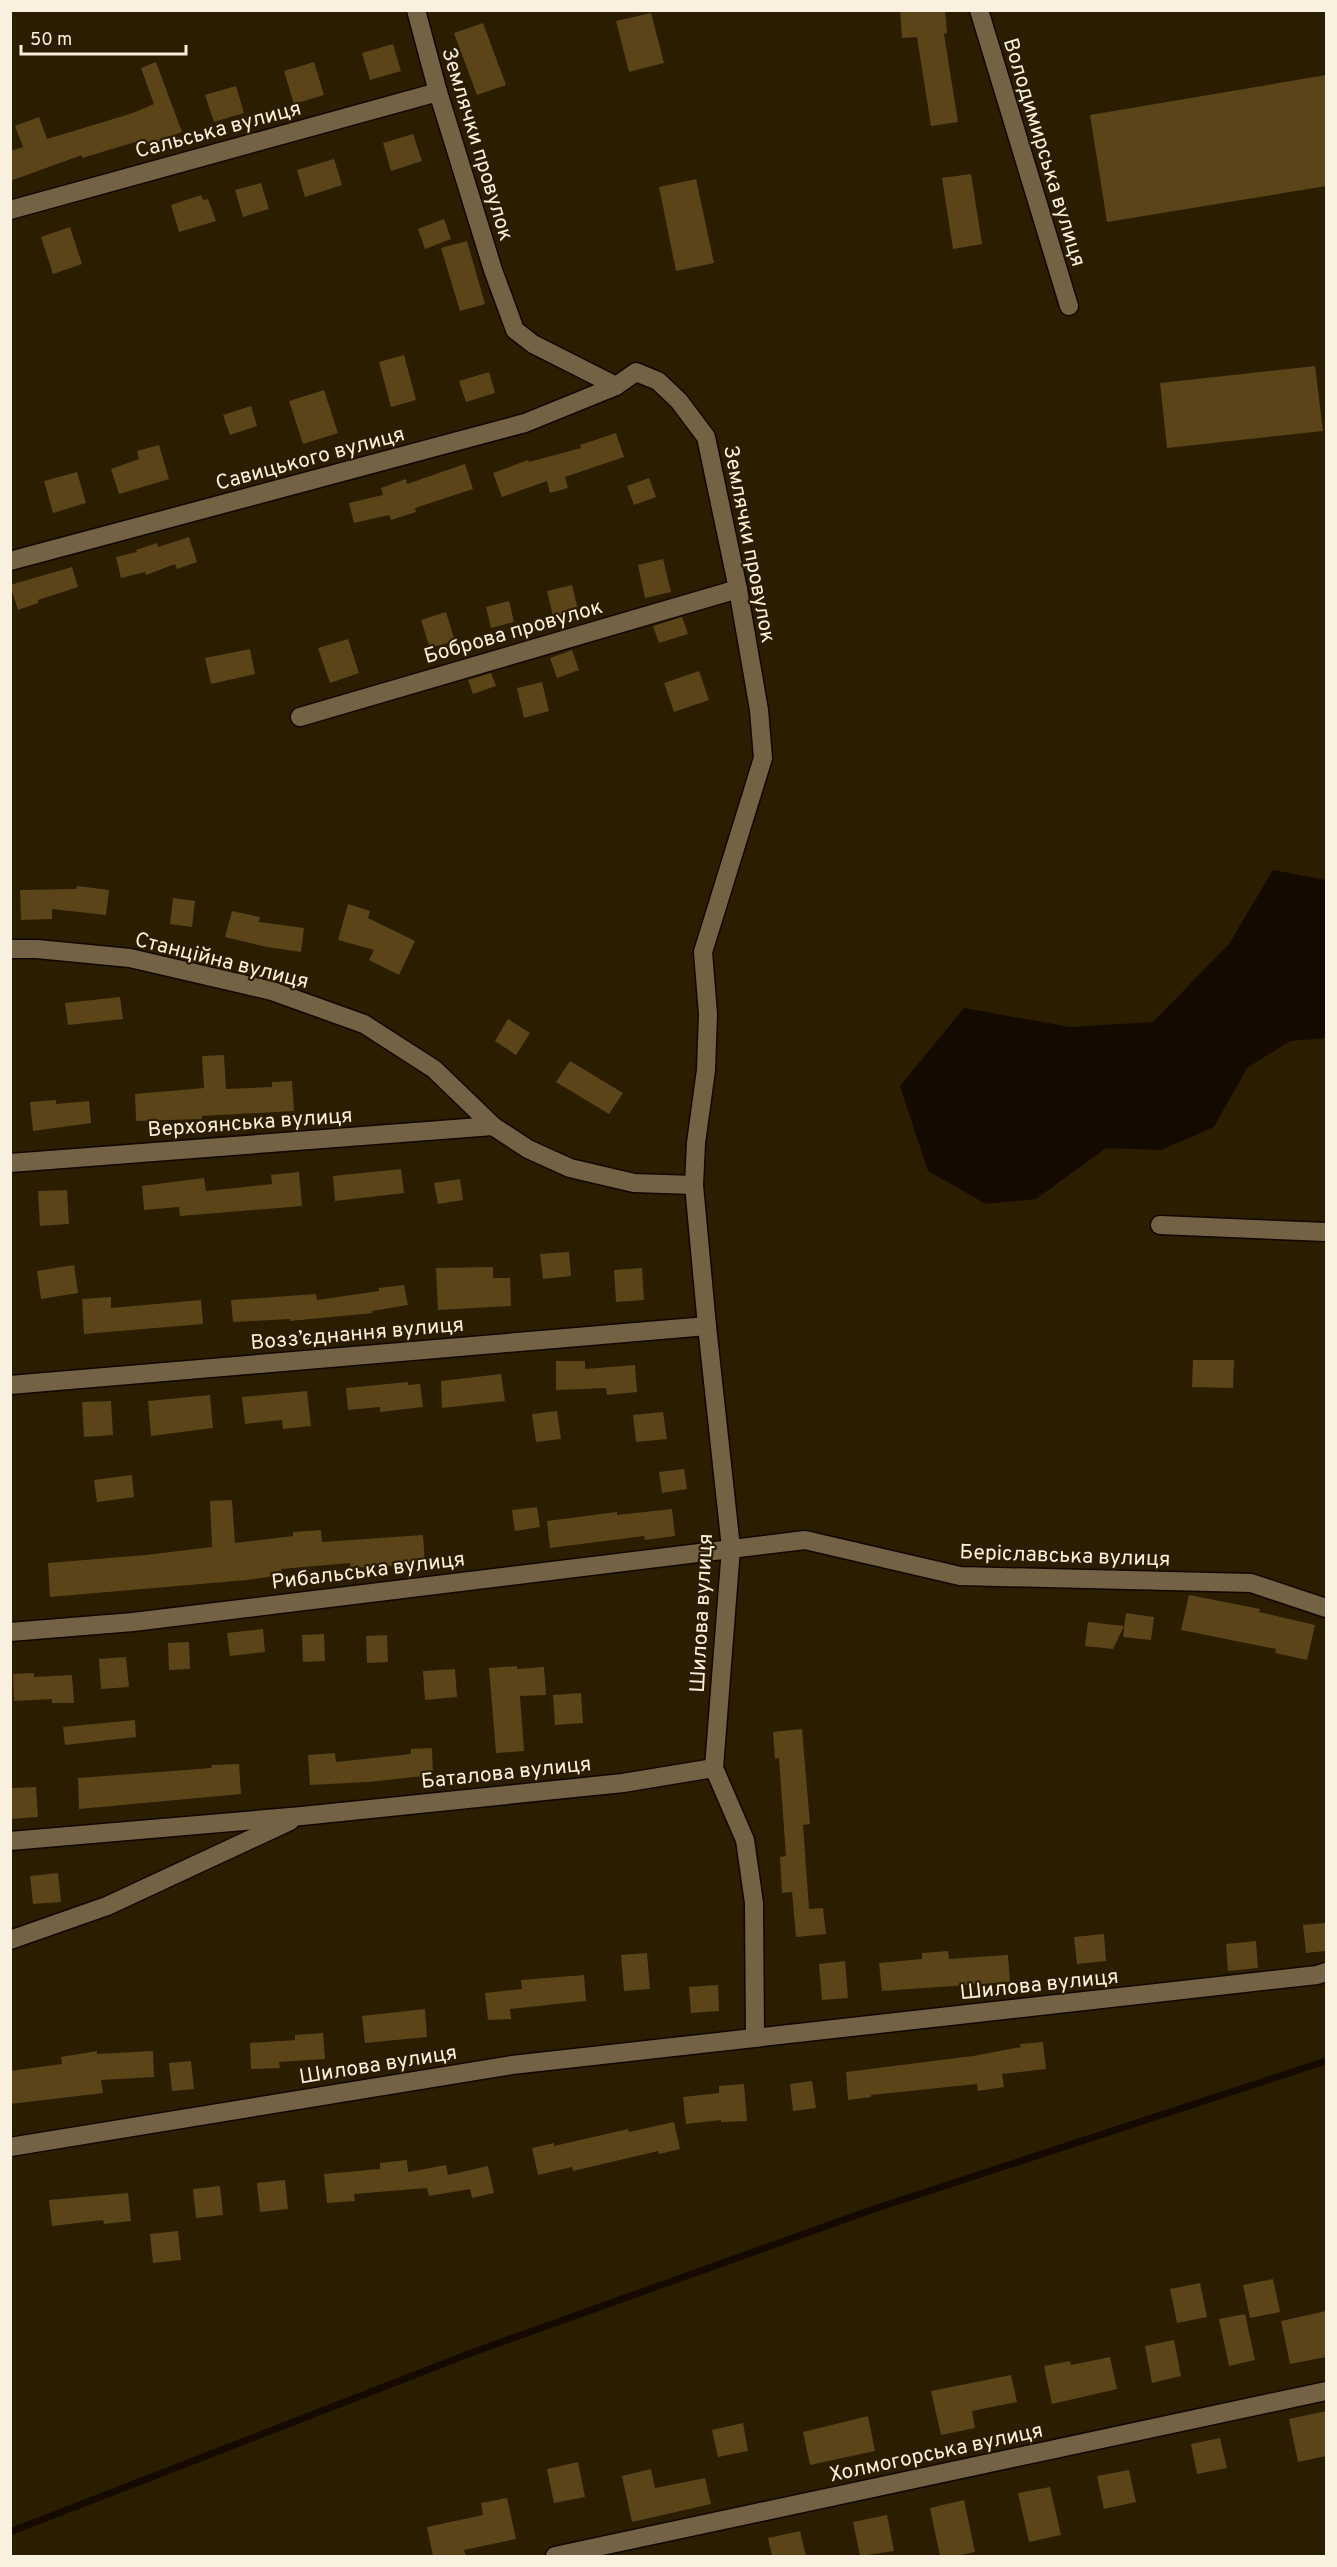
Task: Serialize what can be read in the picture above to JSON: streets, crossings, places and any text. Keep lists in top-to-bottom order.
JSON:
{
  "streets": {
    "street": [
      "Сальська вулиця",
      "Землячки провулок",
      "Володимирська вулиця",
      "Савицького вулиця",
      "Боброва провулок",
      "Станційна вулиця",
      "Верхоянська вулиця",
      "Возз’єднання вулиця",
      "Беріславська вулиця",
      "Рибальська вулиця",
      "Шилова вулиця",
      "Баталова вулиця",
      "Холмогорська вулиця"
    ]
  },
  "crossings": [
    ["Сальська вулиця", "Землячки провулок"],
    ["Землячки провулок", "Савицького вулиця"],
    ["Землячки провулок", "Боброва провулок"],
    ["Землячки провулок", "Станційна вулиця"],
    ["Землячки провулок", "Шилова вулиця"],
    ["Станційна вулиця", "Верхоянська вулиця"],
    ["Станційна вулиця", "Шилова вулиця"],
    ["Возз’єднання вулиця", "Шилова вулиця"],
    ["Беріславська вулиця", "Рибальська вулиця"],
    ["Беріславська вулиця", "Шилова вулиця"],
    ["Рибальська вулиця", "Шилова вулиця"],
    ["Шилова вулиця", "Баталова вулиця"]
  ],
  "scale_bar": "50 m"
}
